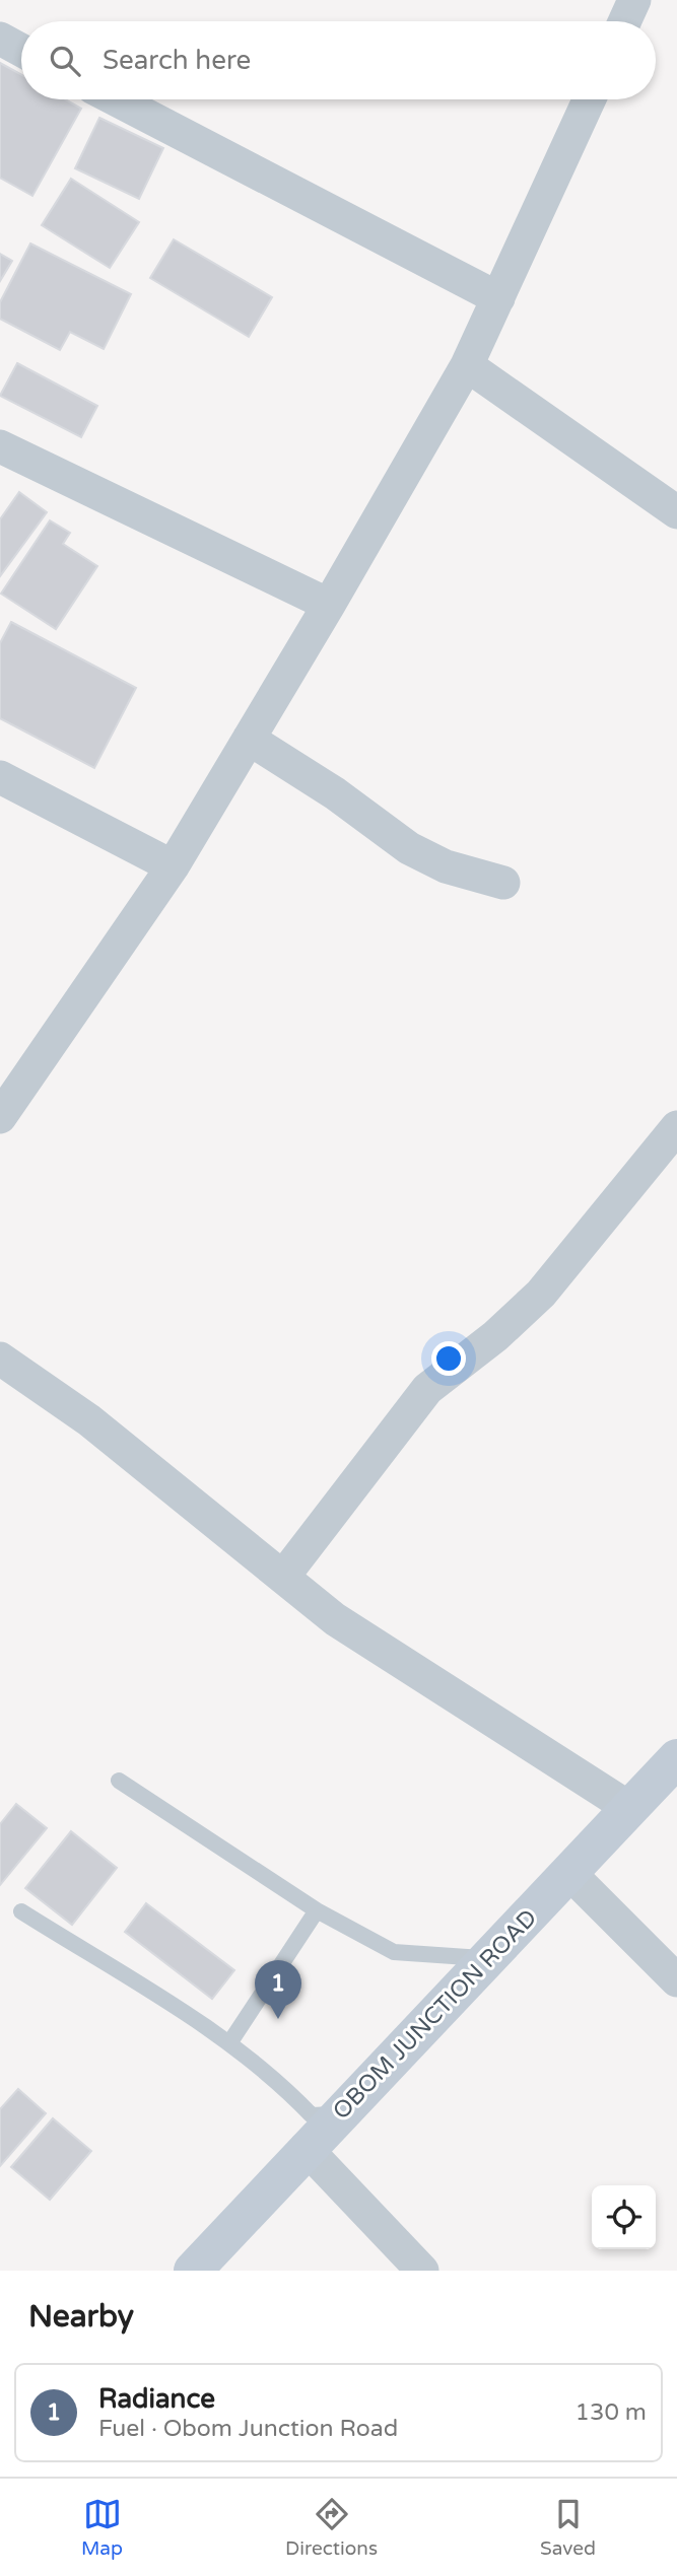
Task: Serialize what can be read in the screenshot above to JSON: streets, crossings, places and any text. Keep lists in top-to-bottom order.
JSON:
{
  "streets": {
    "main road": ["OBOM JUNCTION ROAD"]
  },
  "page": {
    "search": "Search here",
    "pins": "1",
    "heading": "Nearby",
    "list": [
      {
        "mark": "1",
        "name": "Radiance",
        "note": "Fuel · Obom Junction Road",
        "value": "130 m"
      }
    ],
    "nav": ["Map", "Directions", "Saved"]
  }
}
